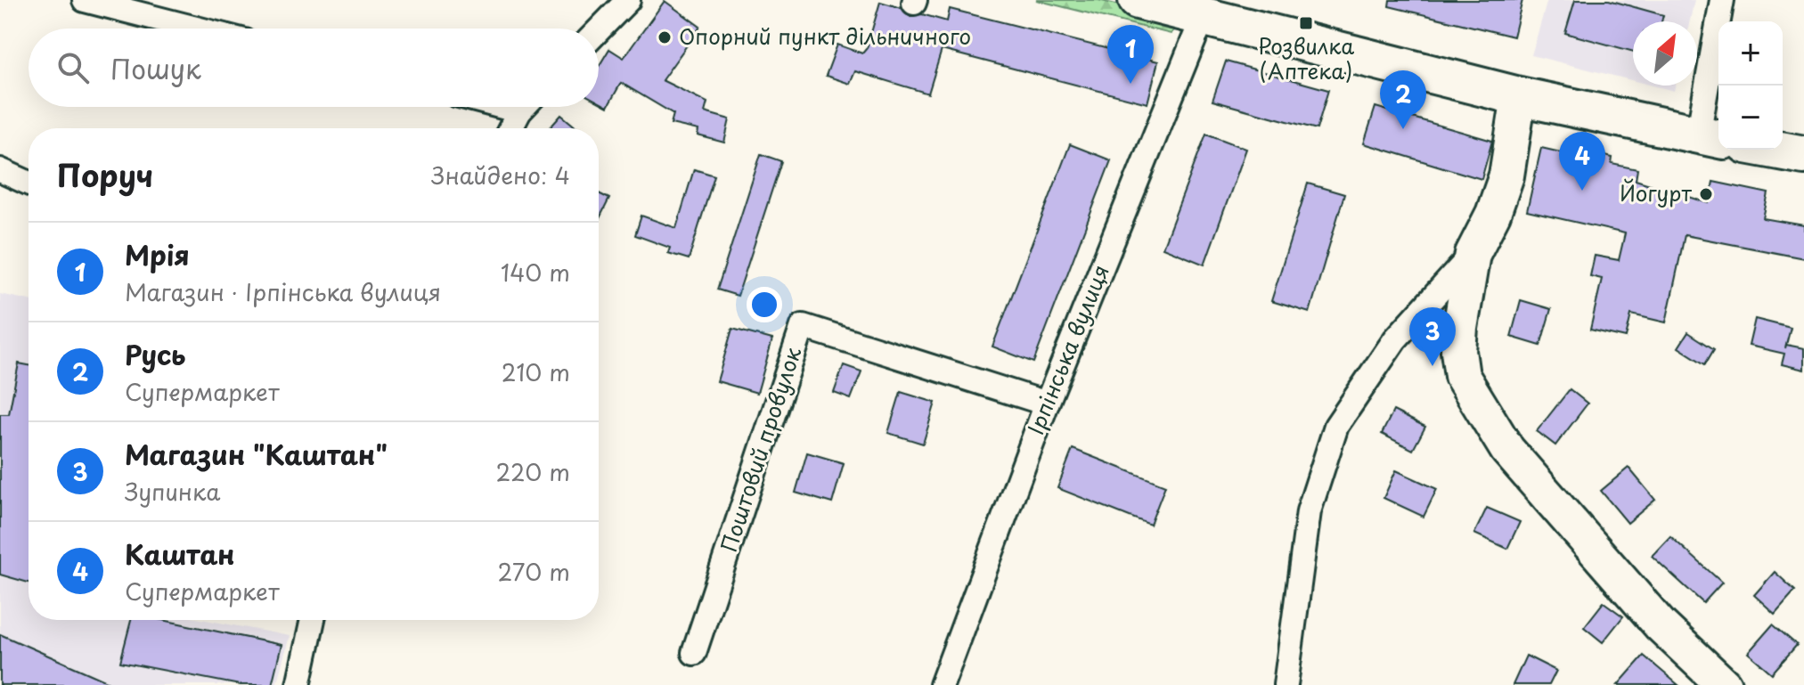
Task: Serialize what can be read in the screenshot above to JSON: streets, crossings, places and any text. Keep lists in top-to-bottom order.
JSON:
{
  "streets": {
    "street": ["Ірпінська вулиця", "Поштовий провулок"]
  },
  "crossings": [
    ["Ірпінська вулиця", "Поштовий провулок"]
  ],
  "places": {
    "transit": ["Розвилка (Аптека)"],
    "other": ["Опорний пункт дільничного", "Йогурт"]
  },
  "north": "top right",
  "page": {
    "map_buttons": ["+", "−"],
    "pins": [
      "1",
      "2",
      "4",
      "3"
    ],
    "search": "Пошук",
    "heading": ["Поруч", "Знайдено: 4"],
    "list": [
      {
        "mark": "1",
        "name": "Мрія",
        "note": "Магазин · Ірпінська вулиця",
        "value": "140 m"
      },
      {
        "mark": "2",
        "name": "Русь",
        "note": "Супермаркет",
        "value": "210 m"
      },
      {
        "mark": "3",
        "name": "Магазин \"Каштан\"",
        "note": "Зупинка",
        "value": "220 m"
      },
      {
        "mark": "4",
        "name": "Каштан",
        "note": "Супермаркет",
        "value": "270 m"
      }
    ]
  }
}
